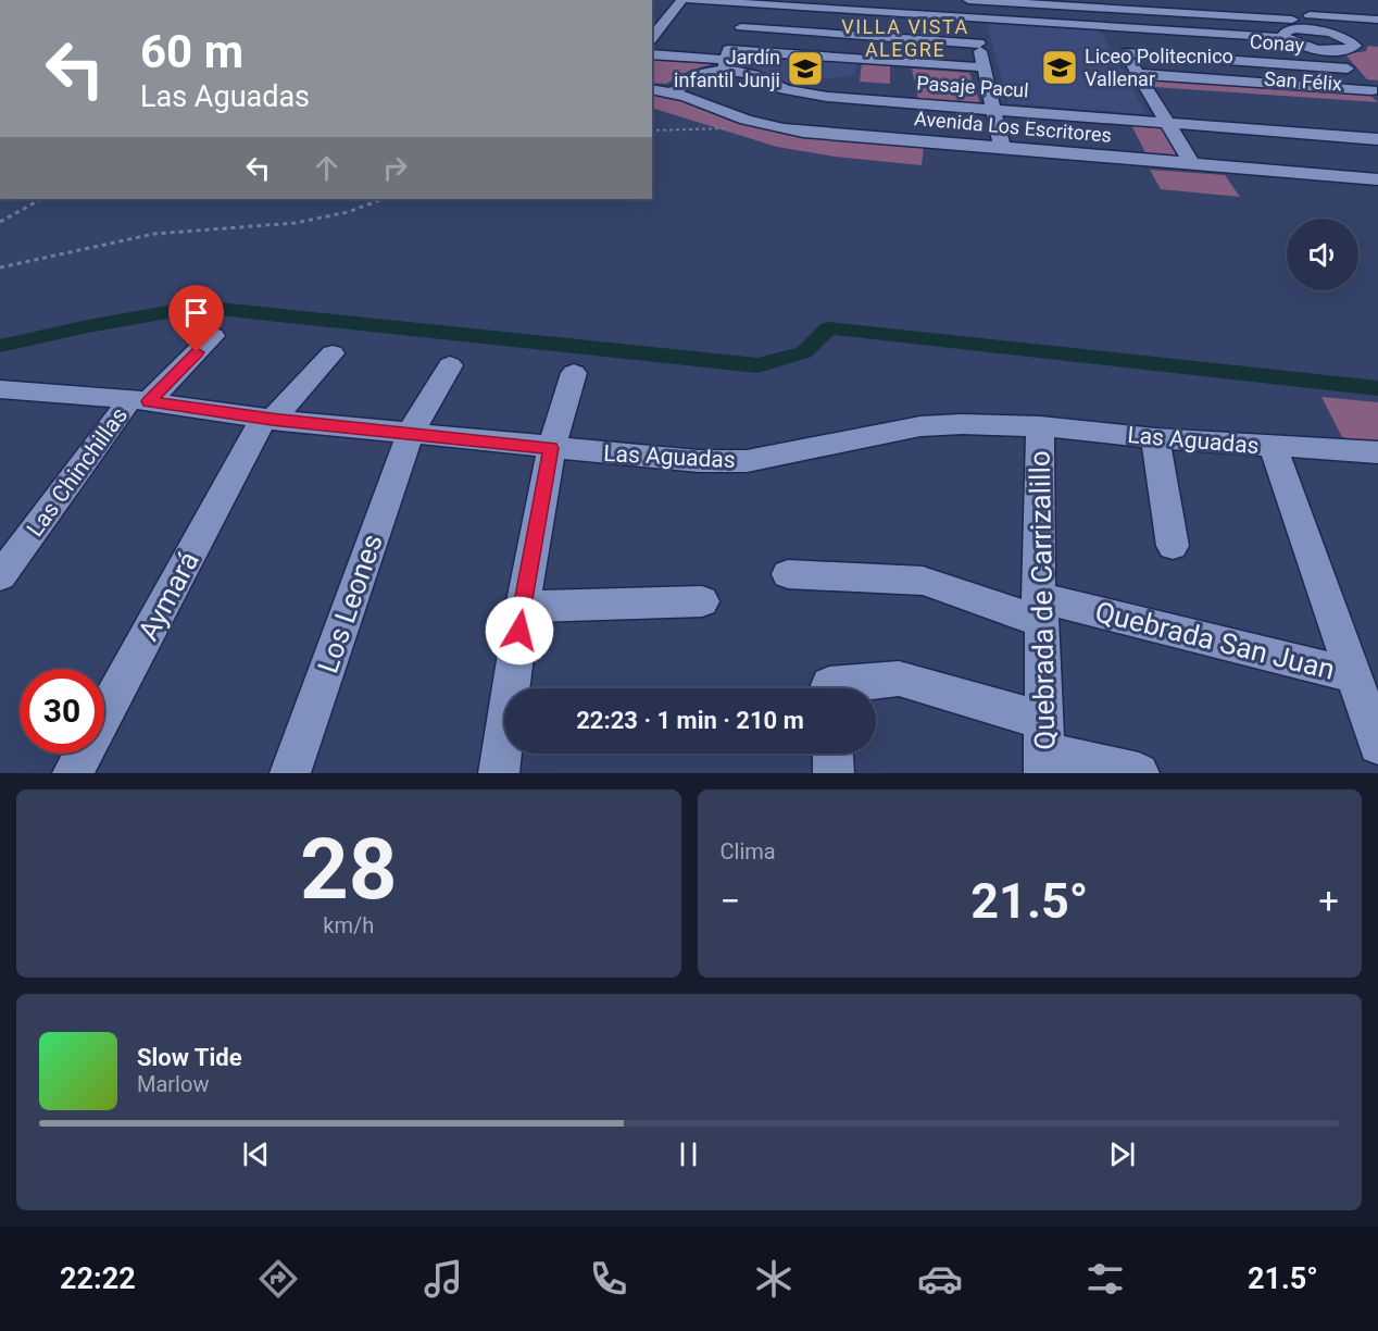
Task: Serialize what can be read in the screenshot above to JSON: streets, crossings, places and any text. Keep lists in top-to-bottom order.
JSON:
{
  "streets": {
    "street": [
      "Conay",
      "San Félix",
      "Pasaje Pacul",
      "Avenida Los Escritores",
      "Las Aguadas",
      "Las Chinchillas",
      "Aymará",
      "Quebrada de Carrizalillo",
      "Los Leones",
      "Quebrada San Juan"
    ]
  },
  "crossings": [
    ["Las Aguadas", "Las Chinchillas"],
    ["Las Aguadas", "Aymará"],
    ["Las Aguadas", "Quebrada de Carrizalillo"],
    ["Las Aguadas", "Los Leones"],
    ["Quebrada de Carrizalillo", "Quebrada San Juan"]
  ],
  "districts": ["VILLA VISTA ALEGRE"],
  "places": {
    "school or university": ["Liceo Politecnico Vallenar", "Jardín infantil Junji"]
  },
  "page": {
    "turn": ["60 m", "Las Aguadas"],
    "limit": "30",
    "trip": "22:23 · 1 min · 210 m",
    "tile": [
      ["28", "km/h"],
      "Clima"
    ],
    "heat": ["−", "21.5°", "+"],
    "song": ["Slow Tide", "Marlow"],
    "tabs": ["22:22", "21.5°"]
  }
}
